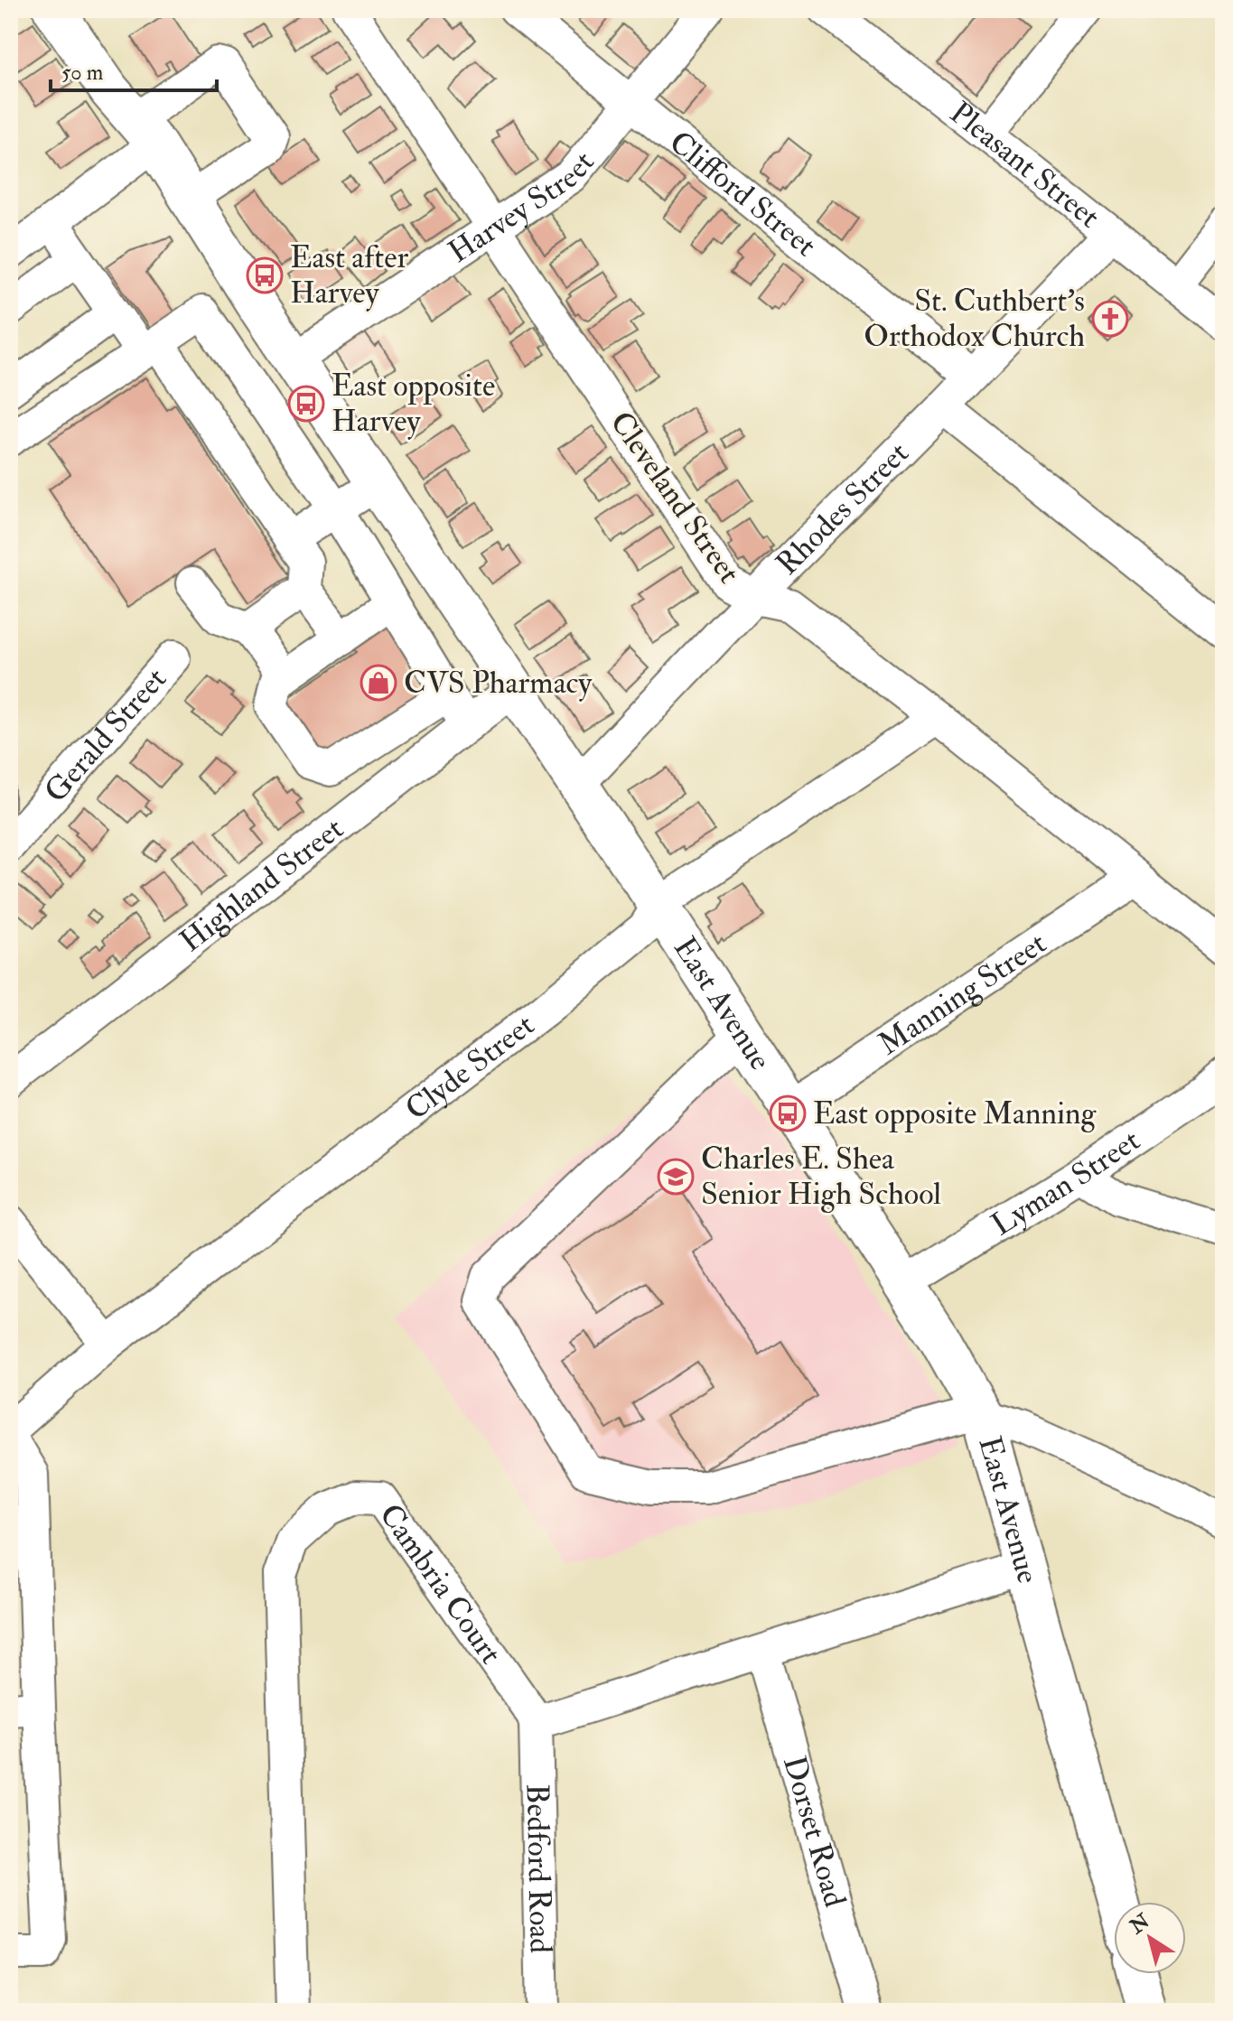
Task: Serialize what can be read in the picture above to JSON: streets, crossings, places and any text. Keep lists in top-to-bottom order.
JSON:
{
  "streets": {
    "main road": ["East Avenue"],
    "street": [
      "Pleasant Street",
      "Clifford Street",
      "Harvey Street",
      "Cleveland Street",
      "Rhodes Street",
      "Gerald Street",
      "Highland Street",
      "Manning Street",
      "Clyde Street",
      "Lyman Street",
      "Cambria Court",
      "Dorset Road",
      "Bedford Road"
    ]
  },
  "crossings": [
    ["Pleasant Street", "Rhodes Street"],
    ["Clifford Street", "Harvey Street"],
    ["Clifford Street", "Rhodes Street"],
    ["Harvey Street", "Cleveland Street"],
    ["Harvey Street", "East Avenue"],
    ["Cleveland Street", "Rhodes Street"],
    ["Cleveland Street", "Manning Street"],
    ["Cleveland Street", "Clyde Street"],
    ["Rhodes Street", "East Avenue"],
    ["Highland Street", "East Avenue"],
    ["Manning Street", "East Avenue"],
    ["East Avenue", "Clyde Street"],
    ["East Avenue", "Lyman Street"],
    ["Cambria Court", "Bedford Road"]
  ],
  "places": {
    "bus stop": ["East after Harvey", "East opposite Harvey", "East opposite Manning"],
    "church": ["St. Cuthbert's Orthodox Church"],
    "shop": ["CVS Pharmacy"],
    "school or university": ["Charles E. Shea Senior High School"]
  },
  "scale_bar": "50 m",
  "north": "top left"
}
